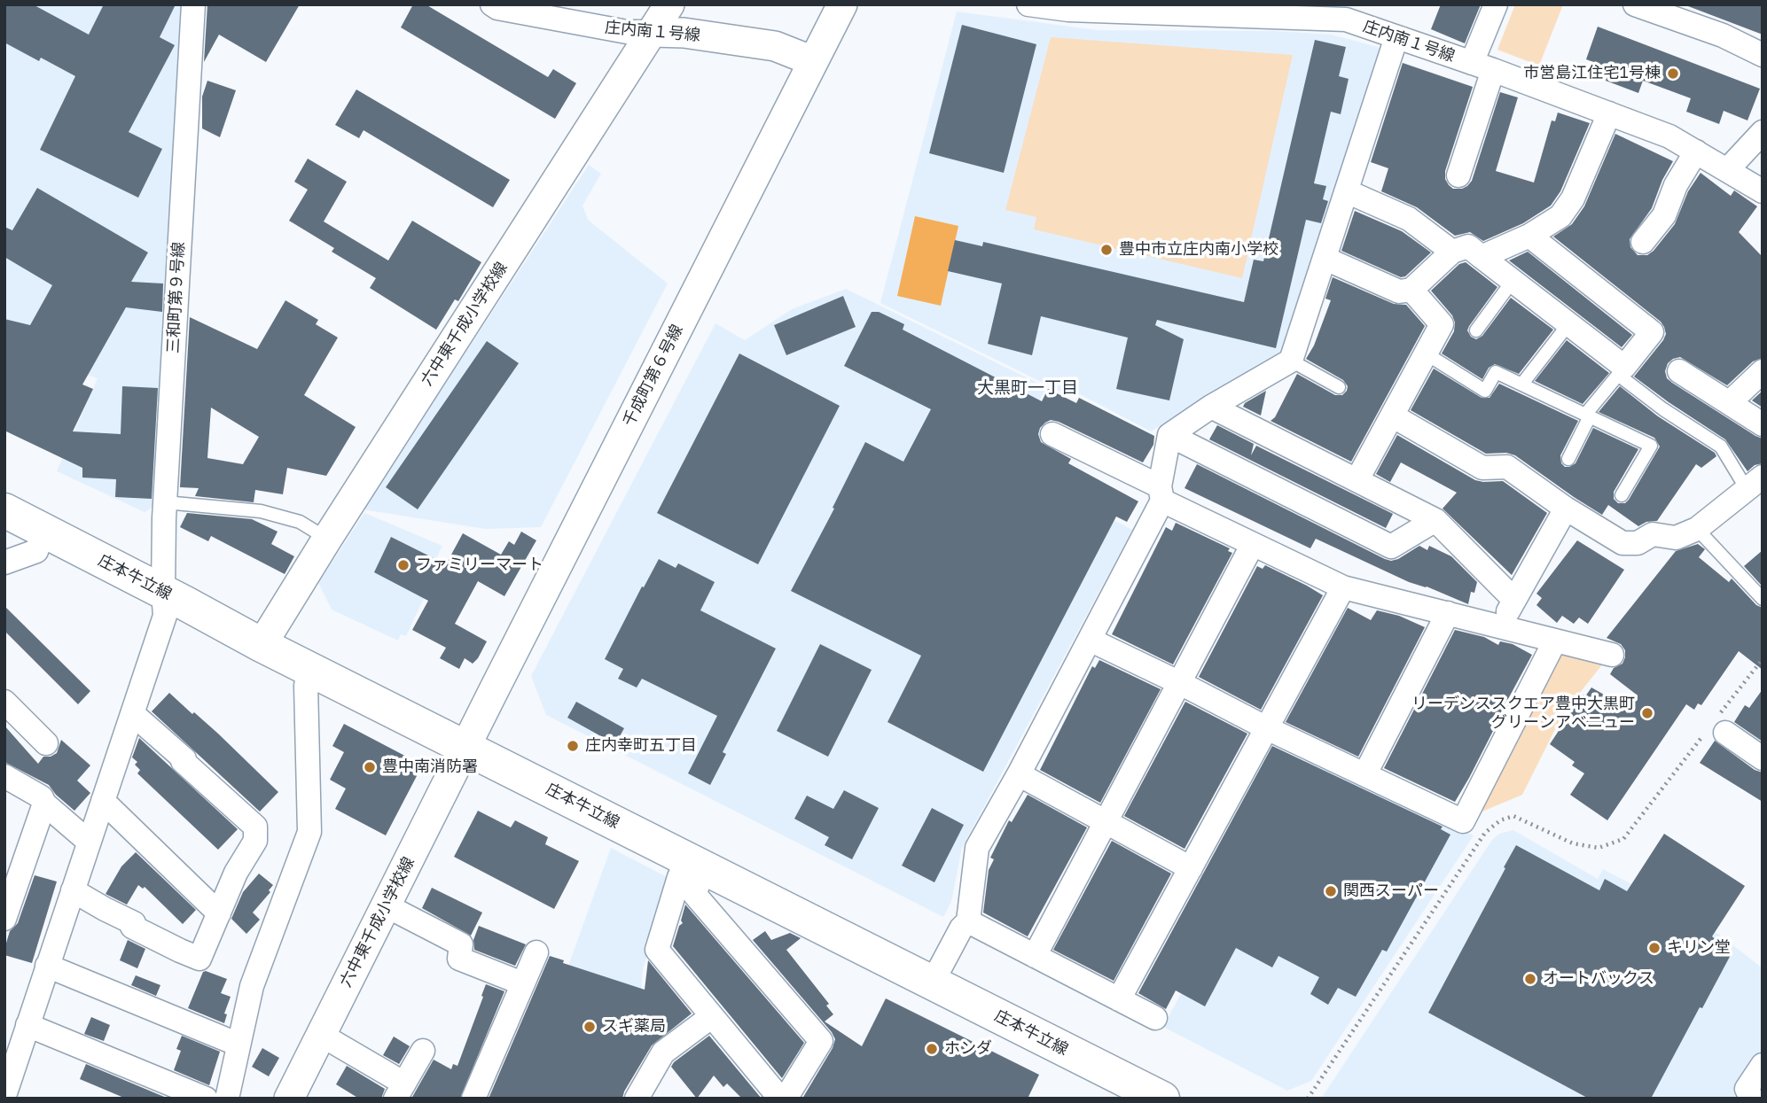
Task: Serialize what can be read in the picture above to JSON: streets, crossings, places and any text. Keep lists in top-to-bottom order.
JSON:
{
  "streets": {
    "main road": ["庄本牛立線"],
    "street": [
      "庄内南１号線",
      "三和町第９号線",
      "六中東千成小学校線",
      "千成町第６号線"
    ]
  },
  "crossings": [
    ["庄内南１号線", "六中東千成小学校線"],
    ["庄内南１号線", "千成町第６号線"],
    ["三和町第９号線", "庄本牛立線"],
    ["六中東千成小学校線", "千成町第６号線"],
    ["六中東千成小学校線", "庄本牛立線"],
    ["千成町第６号線", "庄本牛立線"]
  ],
  "districts": ["大黒町一丁目"],
  "places": [
    "市営島江住宅1号棟",
    "豊中市立庄内南小学校",
    "ファミリーマート",
    "リーデンススクエア豊中大黒町 グリーンアベニュー",
    "庄内幸町五丁目",
    "豊中南消防署",
    "関西スーパー",
    "キリン堂",
    "オートバックス",
    "スギ薬局",
    "ホンダ"
  ]
}
